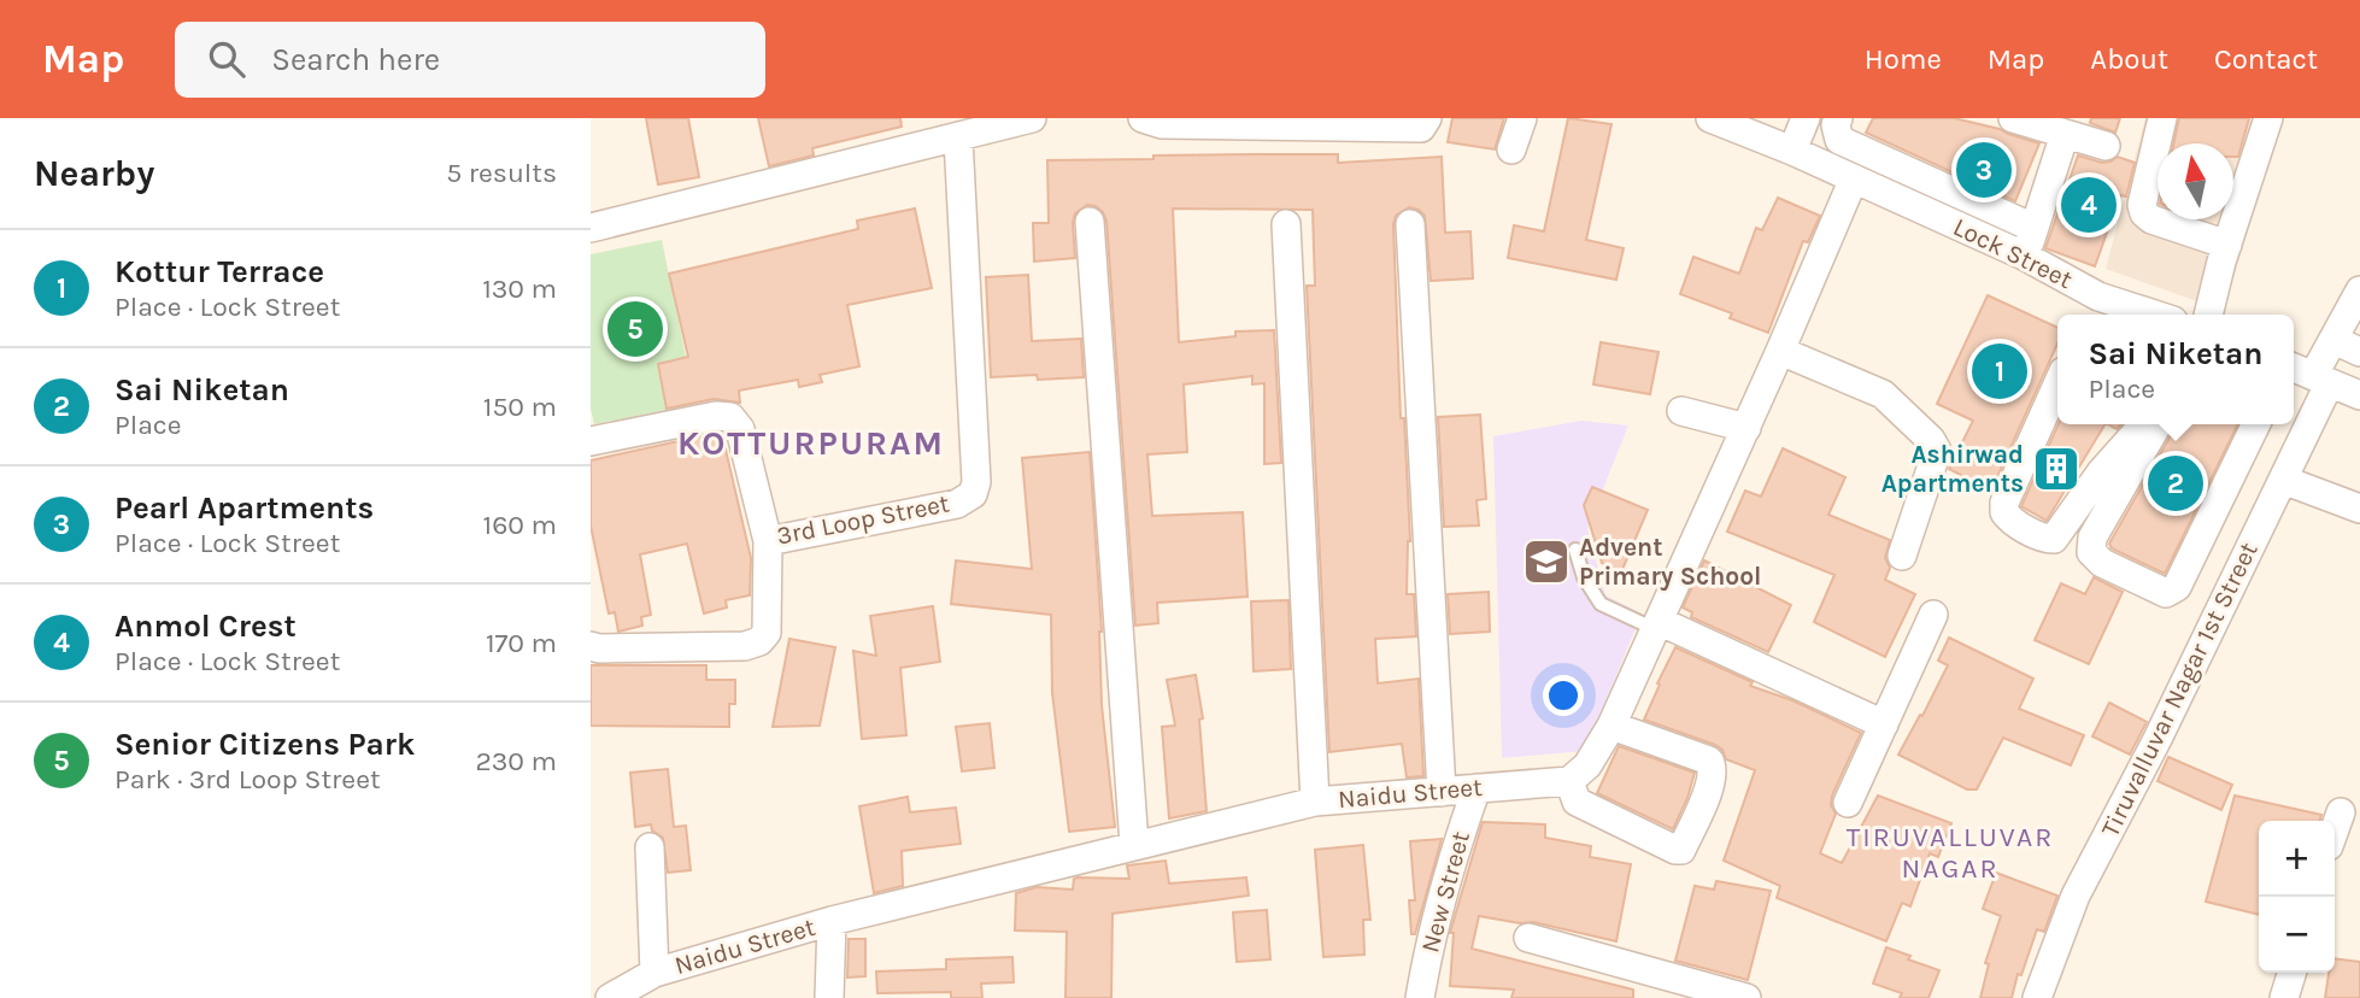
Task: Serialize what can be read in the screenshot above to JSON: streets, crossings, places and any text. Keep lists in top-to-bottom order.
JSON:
{
  "streets": {
    "street": [
      "Lock Street",
      "3rd Loop Street",
      "Tiruvalluvar Nagar 1st Street",
      "Naidu Street",
      "New Street"
    ]
  },
  "crossings": [
    ["Naidu Street", "New Street"]
  ],
  "districts": ["KOTTURPURAM", "TIRUVALLUVAR NAGAR"],
  "places": {
    "building": ["Ashirwad Apartments"],
    "school or university": ["Advent Primary School"]
  },
  "north": "top",
  "page": {
    "header": "Map",
    "search": "Search here",
    "nav": [
      "Home",
      "Map",
      "About",
      "Contact"
    ],
    "heading": ["Nearby", "5 results"],
    "pins": [
      "3",
      "4",
      "5",
      "1",
      "2"
    ],
    "list": [
      {
        "mark": "1",
        "name": "Kottur Terrace",
        "note": "Place · Lock Street",
        "value": "130 m"
      },
      {
        "mark": "2",
        "name": "Sai Niketan",
        "note": "Place",
        "value": "150 m"
      },
      {
        "mark": "3",
        "name": "Pearl Apartments",
        "note": "Place · Lock Street",
        "value": "160 m"
      },
      {
        "mark": "4",
        "name": "Anmol Crest",
        "note": "Place · Lock Street",
        "value": "170 m"
      },
      {
        "mark": "5",
        "name": "Senior Citizens Park",
        "note": "Park · 3rd Loop Street",
        "value": "230 m"
      }
    ],
    "popup": ["Sai Niketan", "Place"],
    "map_buttons": ["+", "−"]
  }
}
